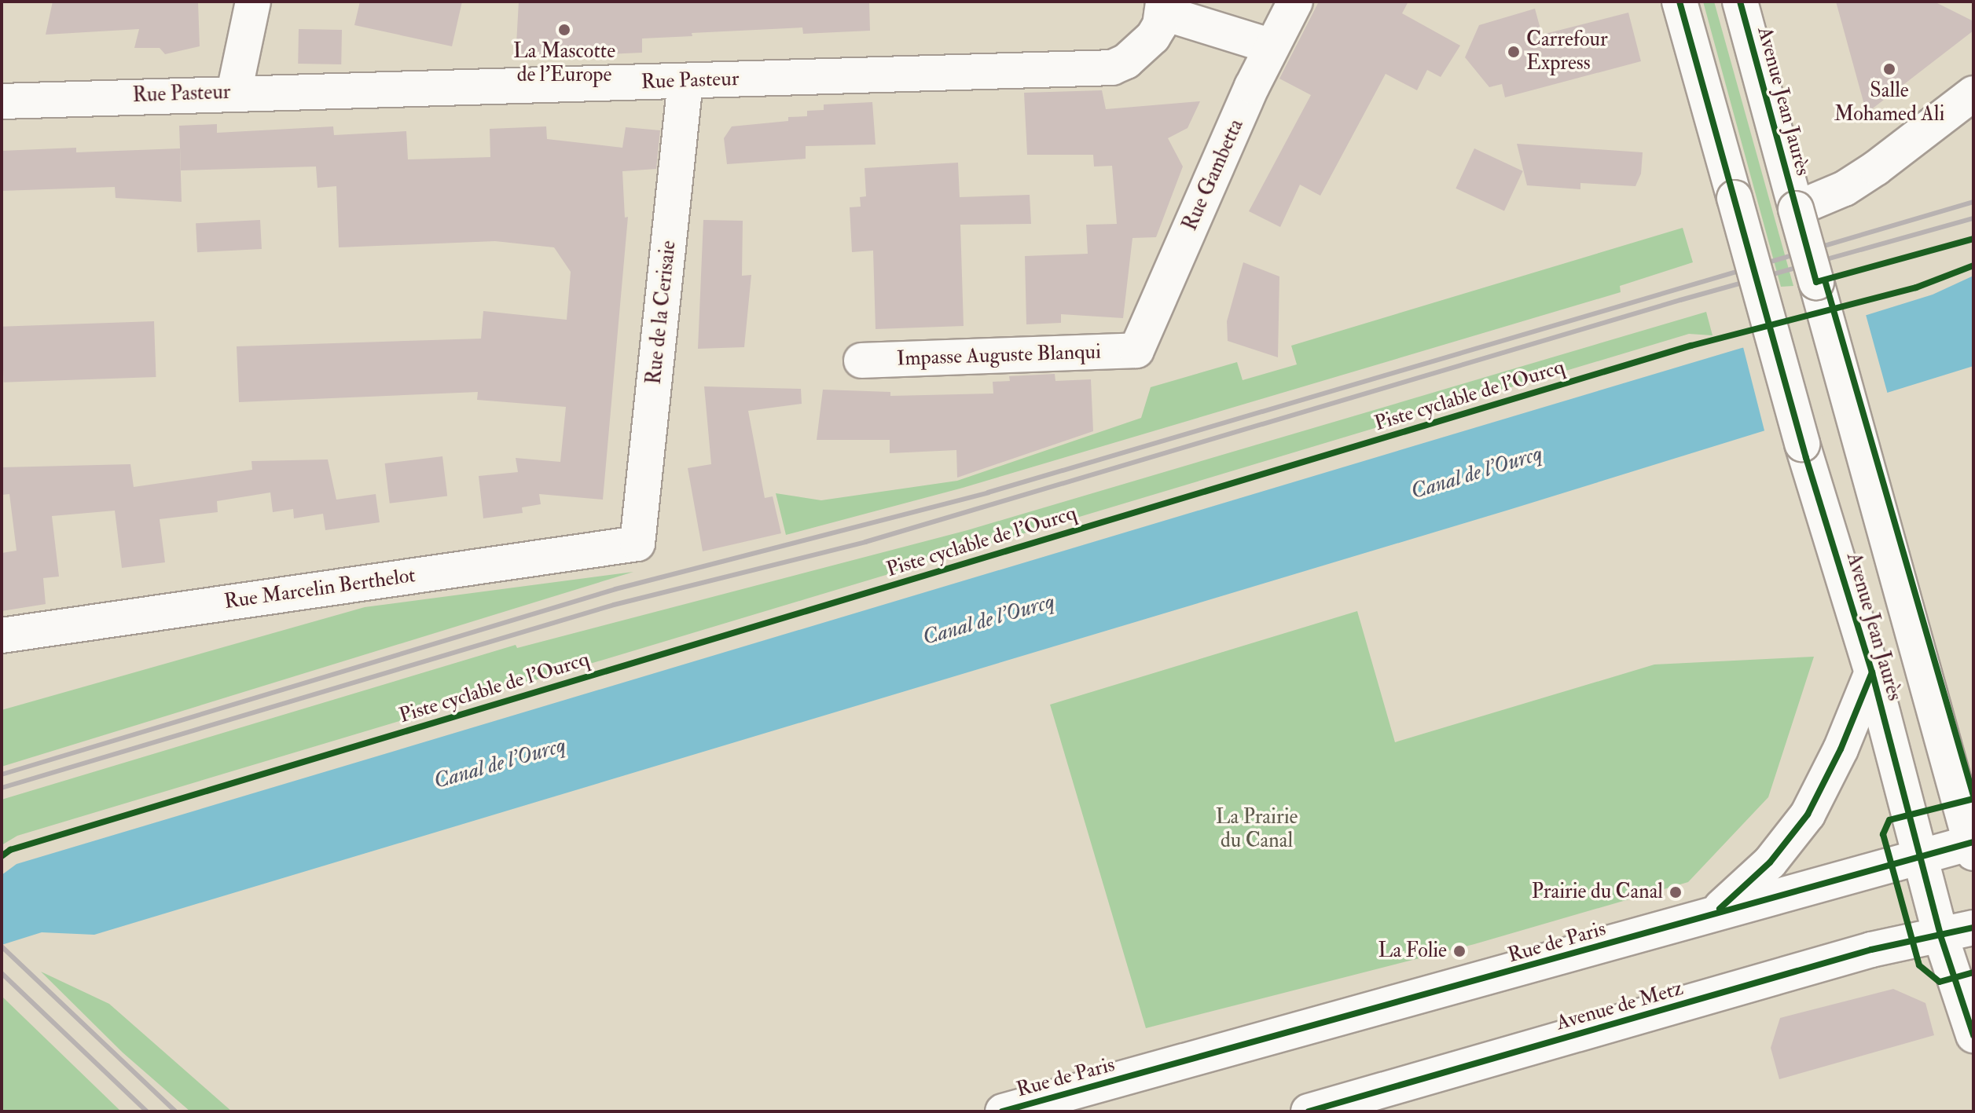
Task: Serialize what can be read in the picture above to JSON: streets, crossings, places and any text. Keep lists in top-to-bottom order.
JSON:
{
  "streets": {
    "main road": [
      "Rue Pasteur",
      "Avenue Jean Jaurès",
      "Rue Gambetta",
      "Rue de la Cerisaie",
      "Impasse Auguste Blanqui",
      "Rue Marcelin Berthelot",
      "Rue de Paris",
      "Avenue de Metz"
    ],
    "cycle path": ["Piste cyclable de l'Ourcq"]
  },
  "crossings": [
    ["Rue Pasteur", "Rue Gambetta"],
    ["Rue Pasteur", "Rue de la Cerisaie"],
    ["Avenue Jean Jaurès", "Rue de Paris"],
    ["Avenue Jean Jaurès", "Avenue de Metz"],
    ["Rue Gambetta", "Impasse Auguste Blanqui"],
    ["Rue de la Cerisaie", "Rue Marcelin Berthelot"]
  ],
  "water": ["Canal de l'Ourcq"],
  "parks": ["La Prairie du Canal"],
  "places": [
    "La Mascotte de l'Europe",
    "Carrefour Express",
    "Salle Mohamed Ali",
    "Prairie du Canal",
    "La Folie"
  ]
}
